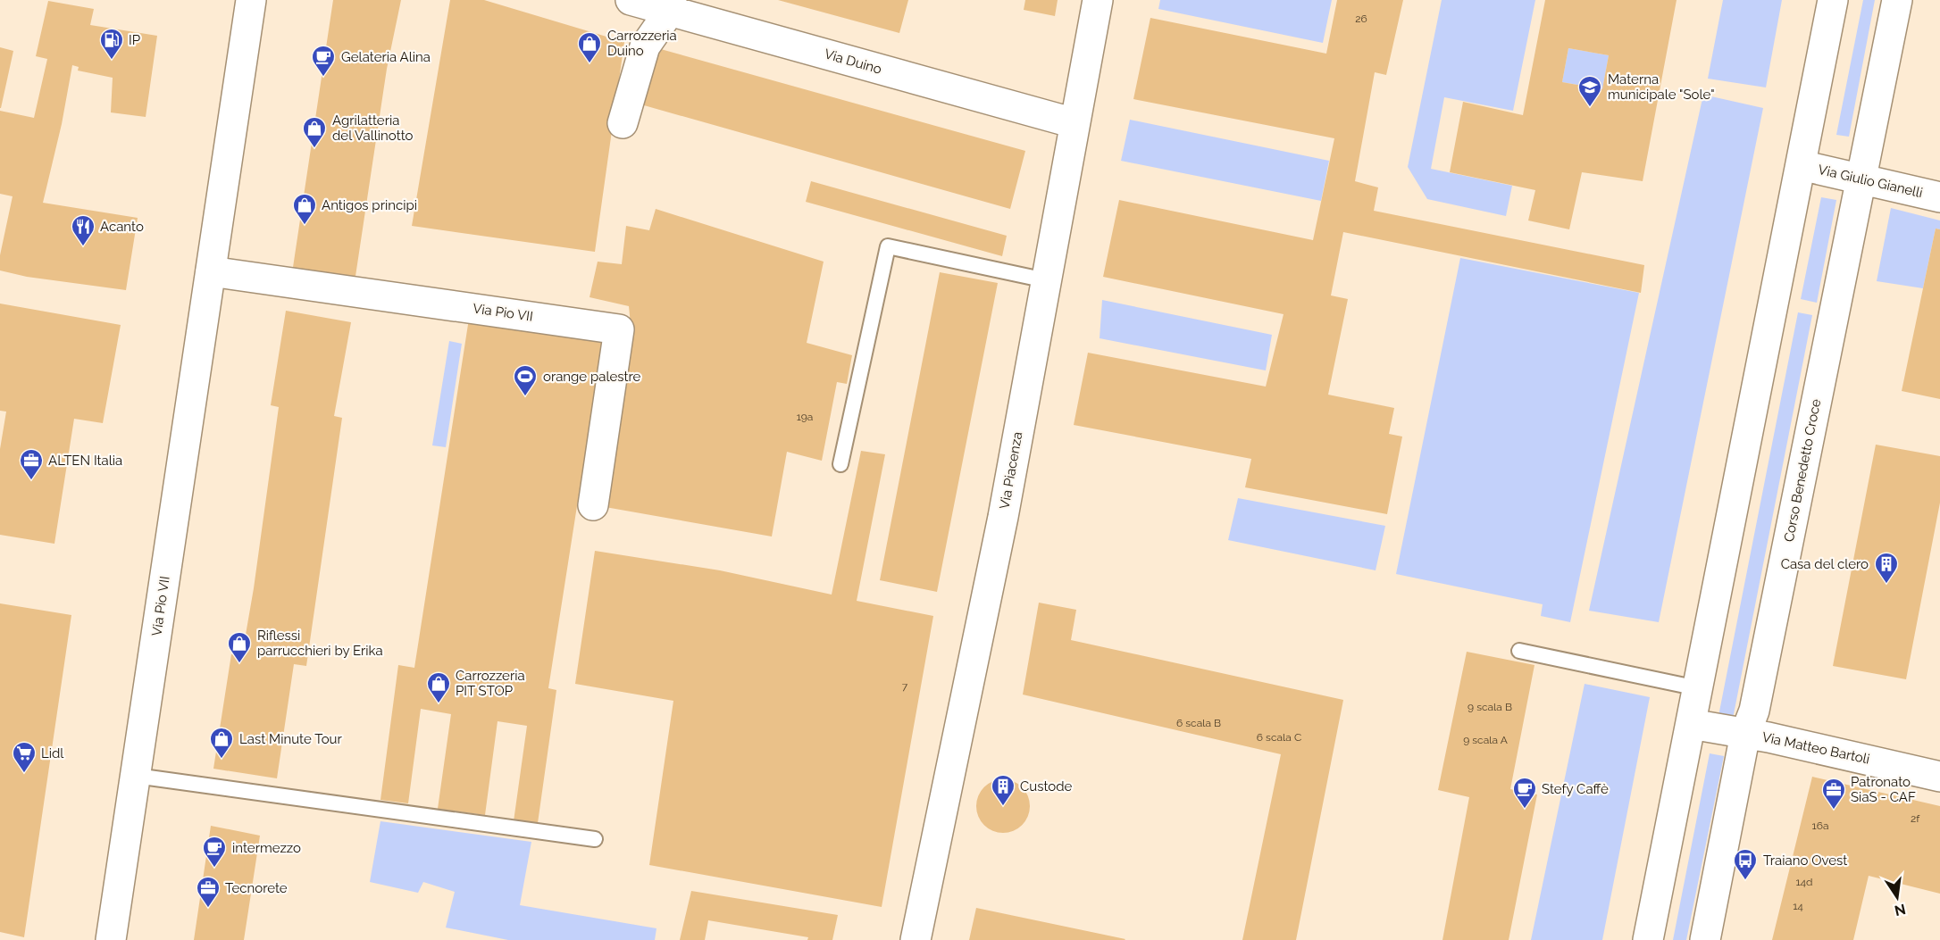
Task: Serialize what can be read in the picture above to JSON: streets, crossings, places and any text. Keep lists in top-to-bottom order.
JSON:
{
  "streets": {
    "street": [
      "Via Duino",
      "Via Giulio Gianelli",
      "Via Pio VII",
      "Via Piacenza",
      "Corso Benedetto Croce",
      "Via Matteo Bartoli"
    ]
  },
  "crossings": [
    ["Via Duino", "Via Piacenza"],
    ["Via Giulio Gianelli", "Corso Benedetto Croce"],
    ["Corso Benedetto Croce", "Via Matteo Bartoli"]
  ],
  "places": {
    "fuel station": ["IP"],
    "shop": [
      "Carrozzeria Duino",
      "Agrilatteria del Vallinotto",
      "Antigos principi",
      "Riflessi parrucchieri by Erika",
      "Carrozzeria PIT STOP",
      "Last Minute Tour"
    ],
    "cafe": ["Gelateria Alina", "Stefy Caffè", "intermezzo"],
    "school or university": ["Materna municipale \"Sole\""],
    "restaurant": ["Acanto"],
    "sports": ["orange palestre"],
    "office": ["ALTEN Italia", "Patronato SiaS - CAF", "Tecnorete"],
    "building": ["Casa del clero", "Custode"],
    "supermarket": ["Lidl"],
    "bus stop": ["Traiano Ovest"]
  },
  "house_numbers": [
    "26",
    "19a",
    "7",
    "9 scala B",
    "6 scala B",
    "6 scala C",
    "9 scala A",
    "2f",
    "16a",
    "14d",
    "14"
  ],
  "north": "bottom"
}
